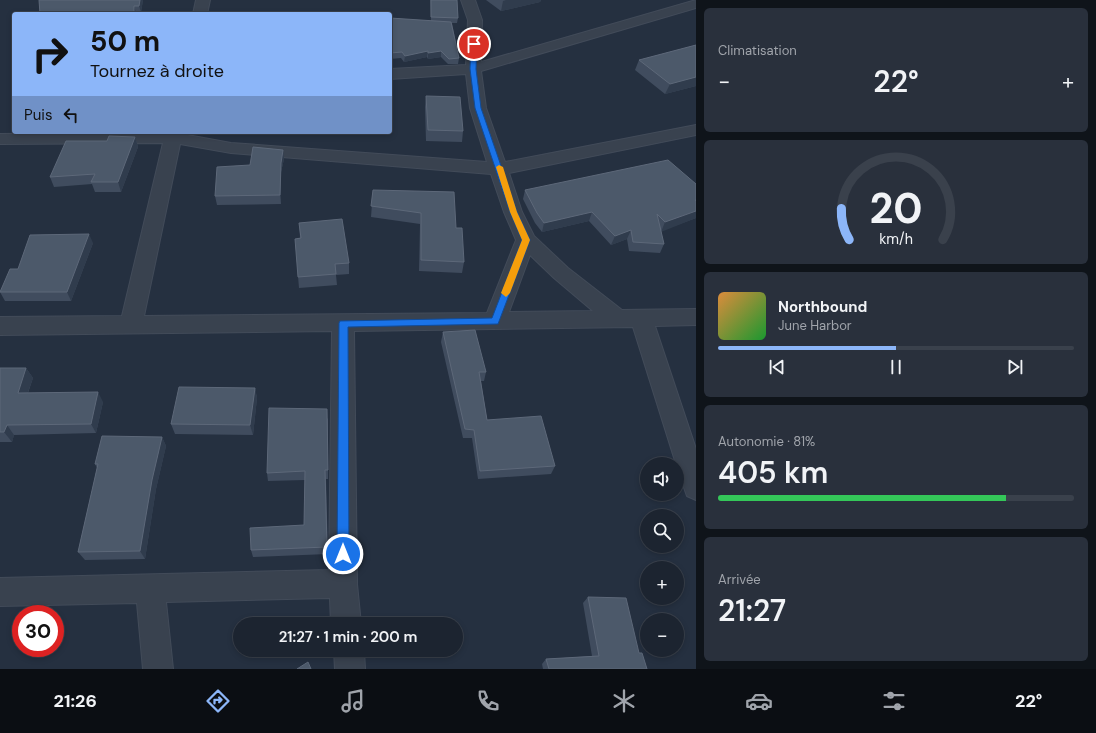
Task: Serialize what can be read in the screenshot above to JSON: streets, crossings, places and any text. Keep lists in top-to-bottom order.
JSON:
{
  "page": {
    "tile": [
      "Climatisation",
      ["Autonomie · 81%", "405 km"],
      ["Arrivée", "21:27"]
    ],
    "turn": ["50 m", "Tournez à droite"],
    "heat": ["−", "22°", "+"],
    "then": "Puis",
    "song": ["Northbound", "June Harbor"],
    "map_buttons": ["+", "−"],
    "limit": "30",
    "trip": "21:27 · 1 min · 200 m",
    "tabs": ["21:26", "22°"],
    "gauge": ["20", "km/h"]
  }
}
